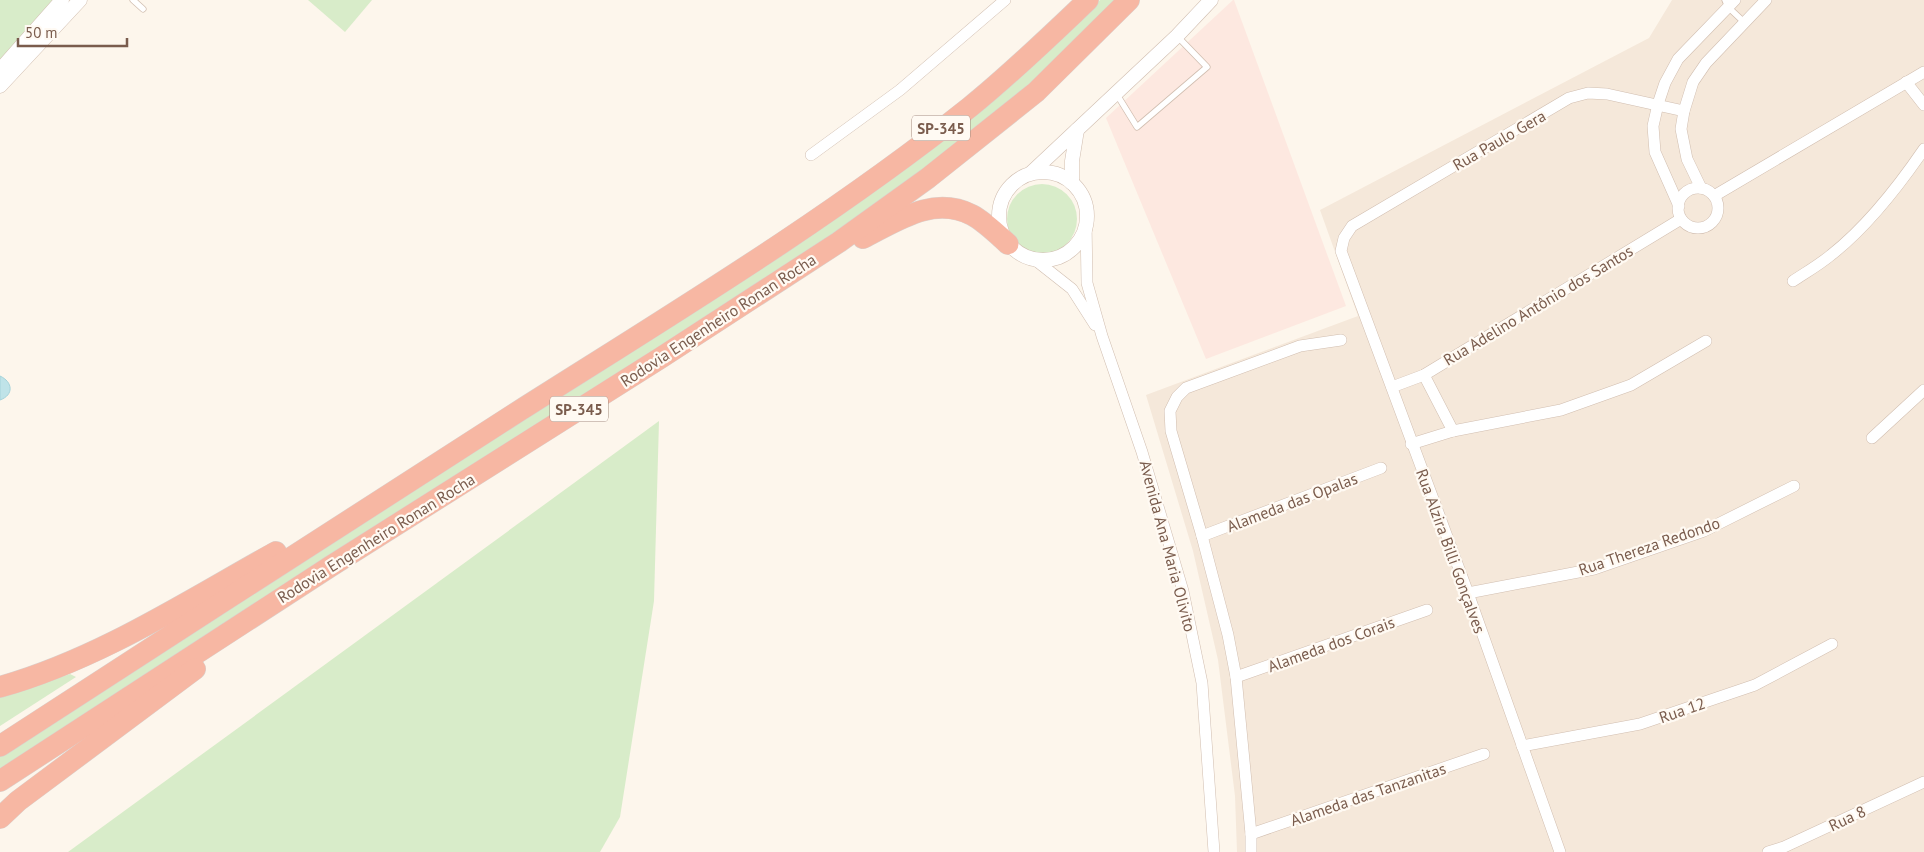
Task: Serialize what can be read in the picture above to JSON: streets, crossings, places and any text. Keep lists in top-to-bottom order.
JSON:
{
  "streets": {
    "highway": ["SP-345", "Rodovia Engenheiro Ronan Rocha"],
    "street": [
      "Rua Paulo Gera",
      "Rua Adelino Antônio dos Santos",
      "Alameda das Opalas",
      "Avenida Ana Maria Olivito",
      "Rua Thereza Redondo",
      "Rua Alzira Billi Gonçalves",
      "Alameda dos Corais",
      "Rua 12",
      "Alameda das Tanzanitas",
      "Rua 8"
    ]
  },
  "crossings": [
    ["Rua Paulo Gera", "Rua Alzira Billi Gonçalves"],
    ["Rua Adelino Antônio dos Santos", "Rua Alzira Billi Gonçalves"],
    ["Alameda das Opalas", "Avenida Ana Maria Olivito"],
    ["Avenida Ana Maria Olivito", "Alameda dos Corais"],
    ["Avenida Ana Maria Olivito", "Alameda das Tanzanitas"],
    ["Rua Thereza Redondo", "Rua Alzira Billi Gonçalves"],
    ["Rua Alzira Billi Gonçalves", "Rua 12"]
  ],
  "scale_bar": "50 m"
}
